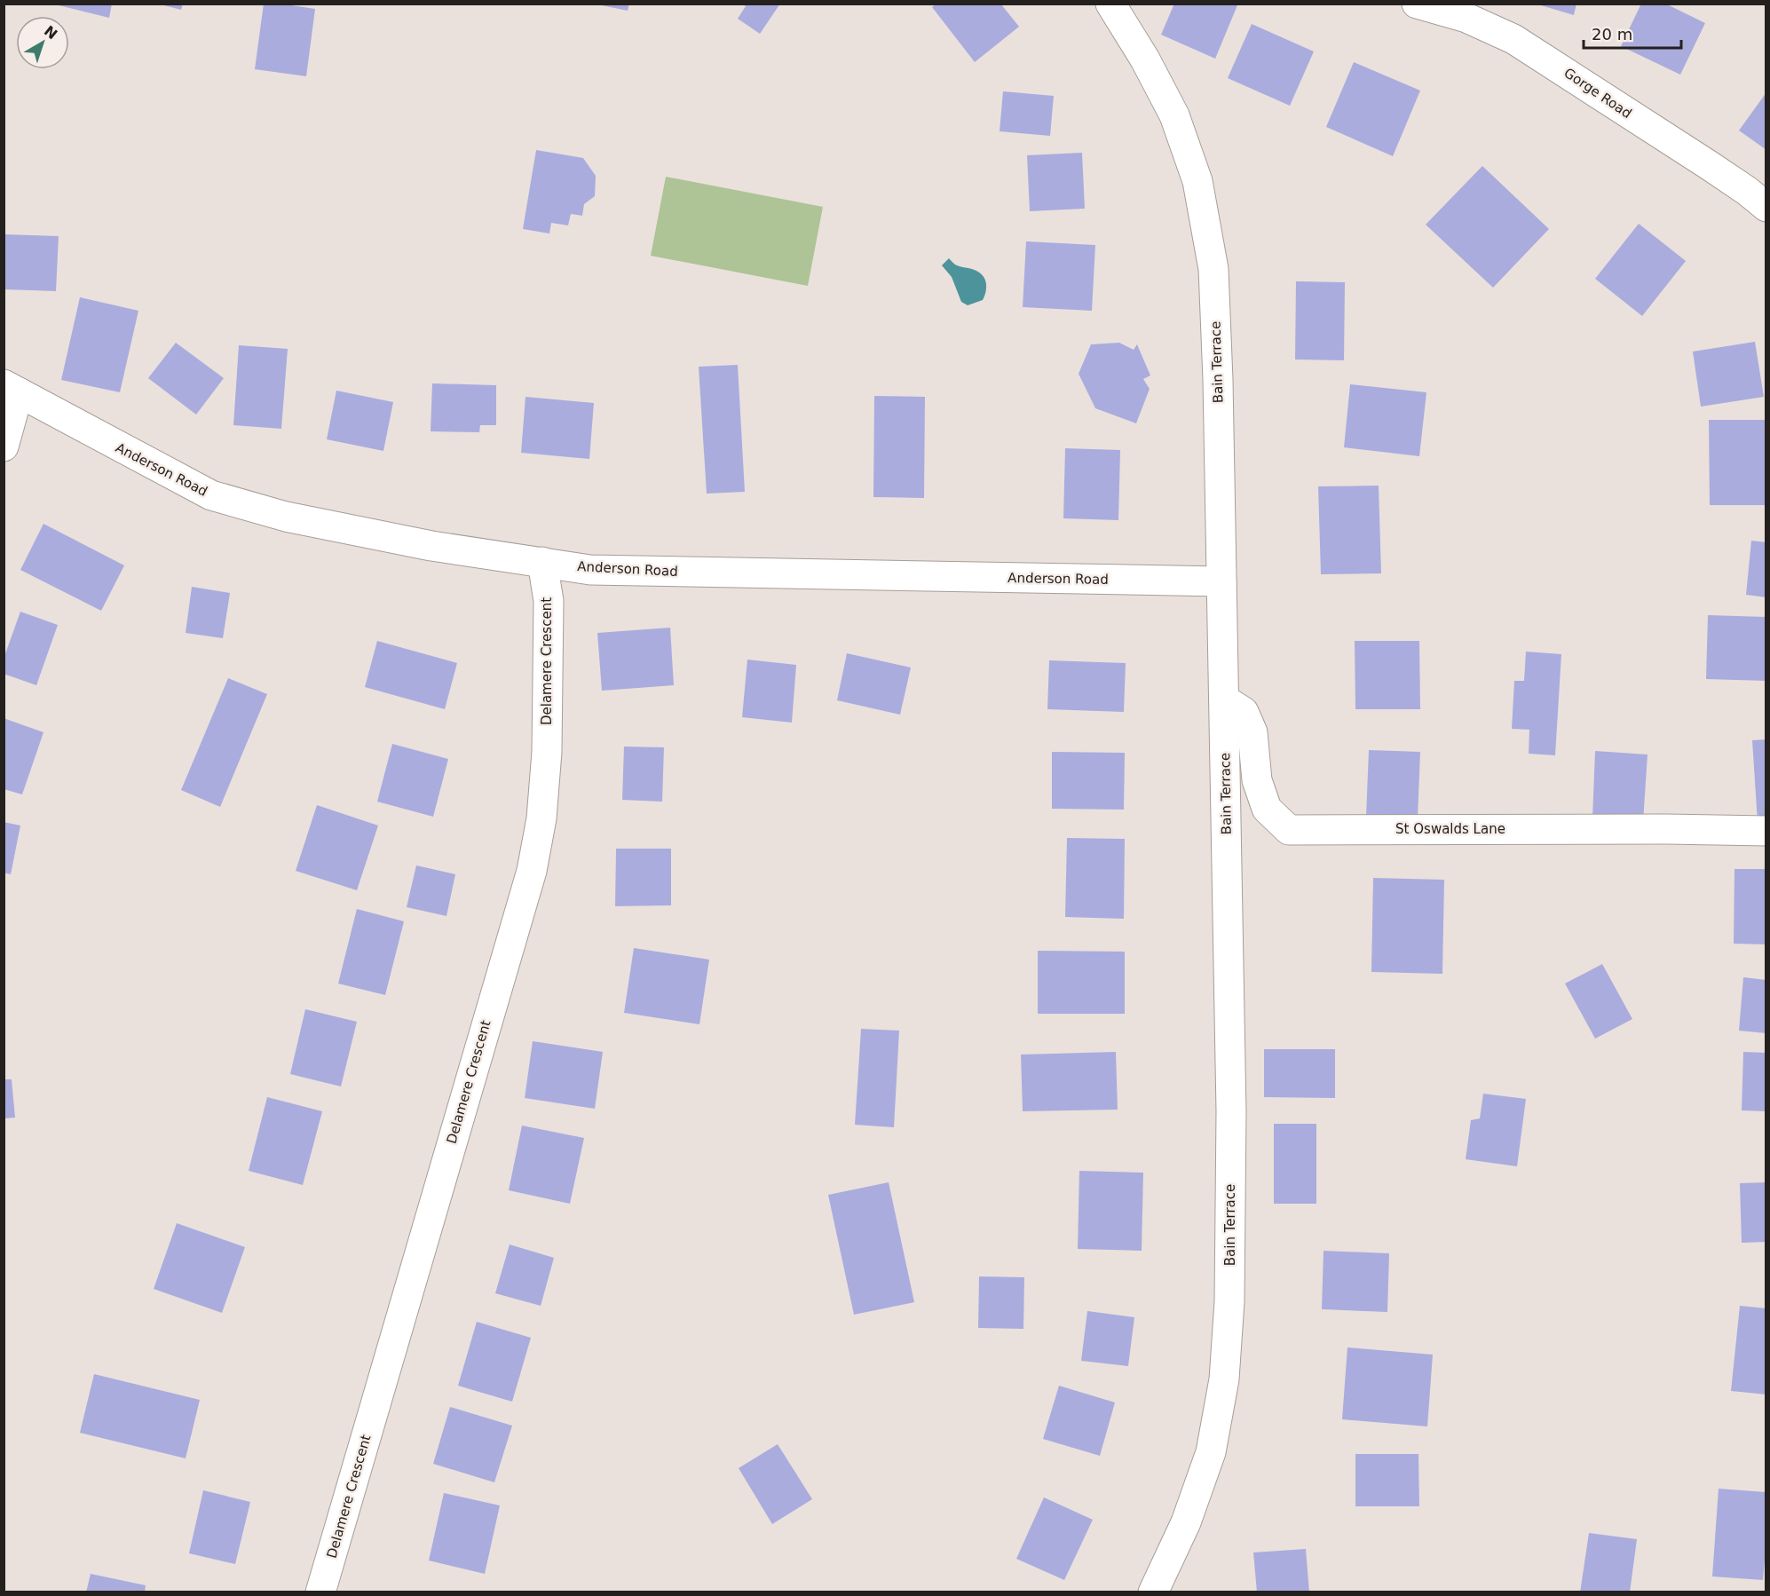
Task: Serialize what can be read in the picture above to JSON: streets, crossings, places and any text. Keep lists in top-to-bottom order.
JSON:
{
  "streets": {
    "street": [
      "Gorge Road",
      "Bain Terrace",
      "Anderson Road",
      "Delamere Crescent",
      "St Oswalds Lane"
    ]
  },
  "crossings": [
    ["Bain Terrace", "Anderson Road"],
    ["Bain Terrace", "St Oswalds Lane"],
    ["Anderson Road", "Delamere Crescent"]
  ],
  "scale_bar": "20 m",
  "north": "top right"
}
